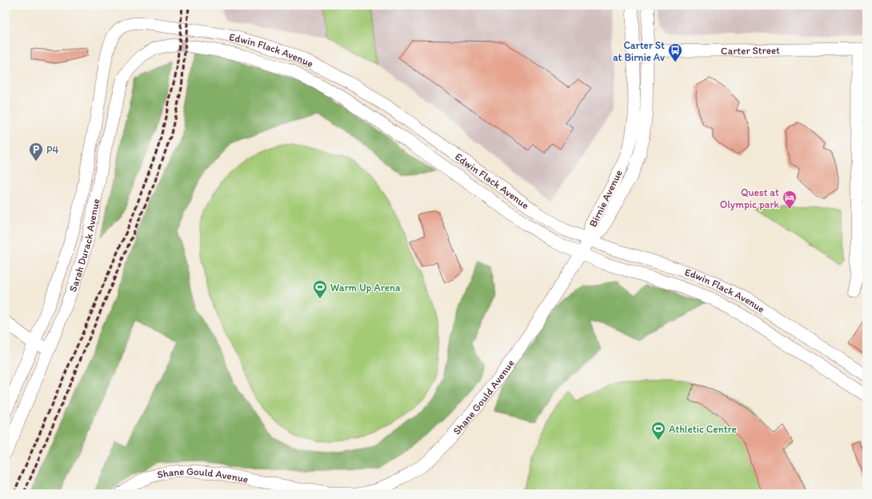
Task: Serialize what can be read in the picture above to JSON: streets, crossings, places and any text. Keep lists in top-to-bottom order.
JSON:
{
  "streets": {
    "street": [
      "Carter Street",
      "Edwin Flack Avenue",
      "Birnie Avenue",
      "Sarah Durack Avenue",
      "Shane Gould Avenue"
    ]
  },
  "crossings": [
    ["Carter Street", "Birnie Avenue"],
    ["Edwin Flack Avenue", "Birnie Avenue"],
    ["Edwin Flack Avenue", "Sarah Durack Avenue"],
    ["Edwin Flack Avenue", "Shane Gould Avenue"],
    ["Birnie Avenue", "Shane Gould Avenue"]
  ],
  "places": {
    "bus stop": ["Carter St at Birnie Av"],
    "parking": ["P4"],
    "hotel": ["Quest at Olympic park"],
    "sports": ["Warm Up Arena", "Athletic Centre"]
  }
}
